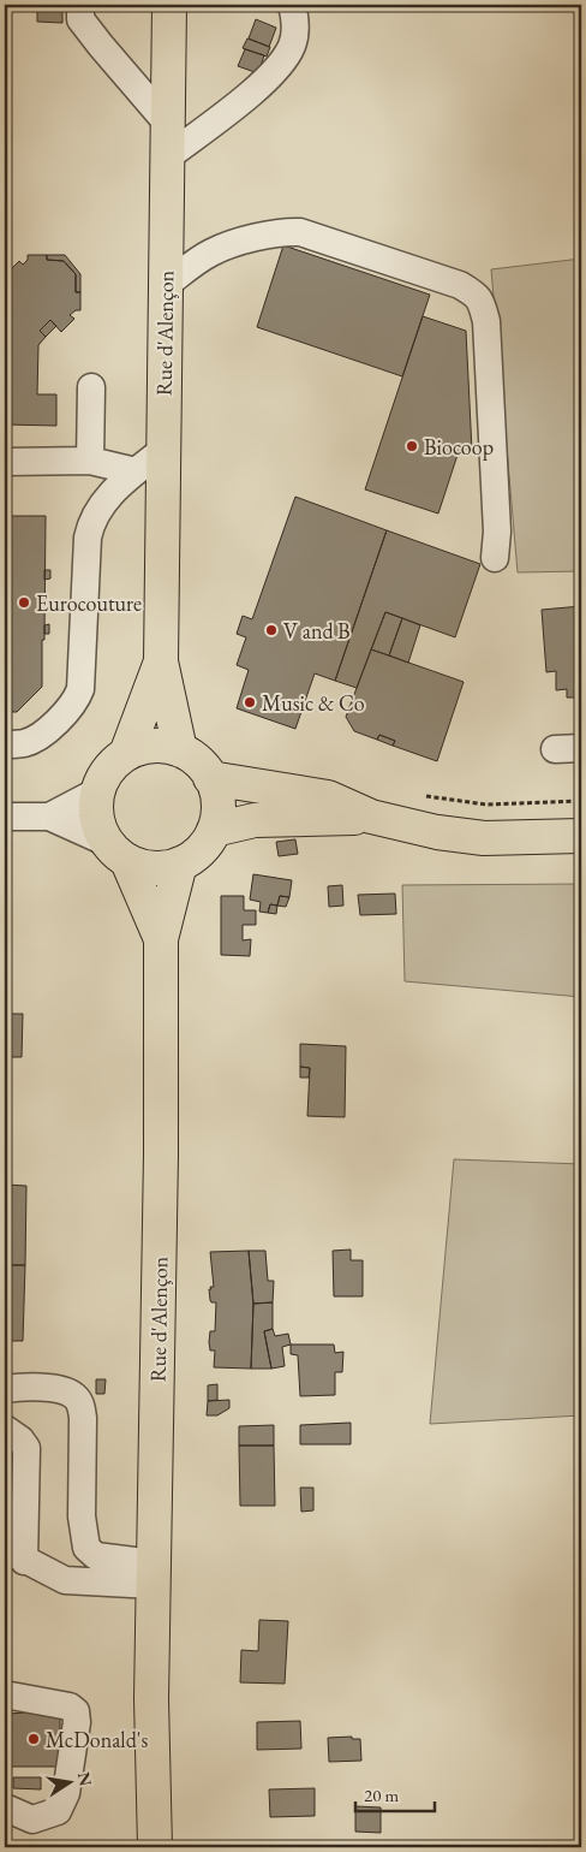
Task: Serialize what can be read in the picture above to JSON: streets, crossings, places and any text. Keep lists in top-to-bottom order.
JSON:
{
  "streets": {
    "main road": ["Rue d'Alençon"]
  },
  "places": [
    "Biocoop",
    "Eurocouture",
    "V and B",
    "Music & Co",
    "McDonald's"
  ],
  "scale_bar": "20 m",
  "north": "right"
}
